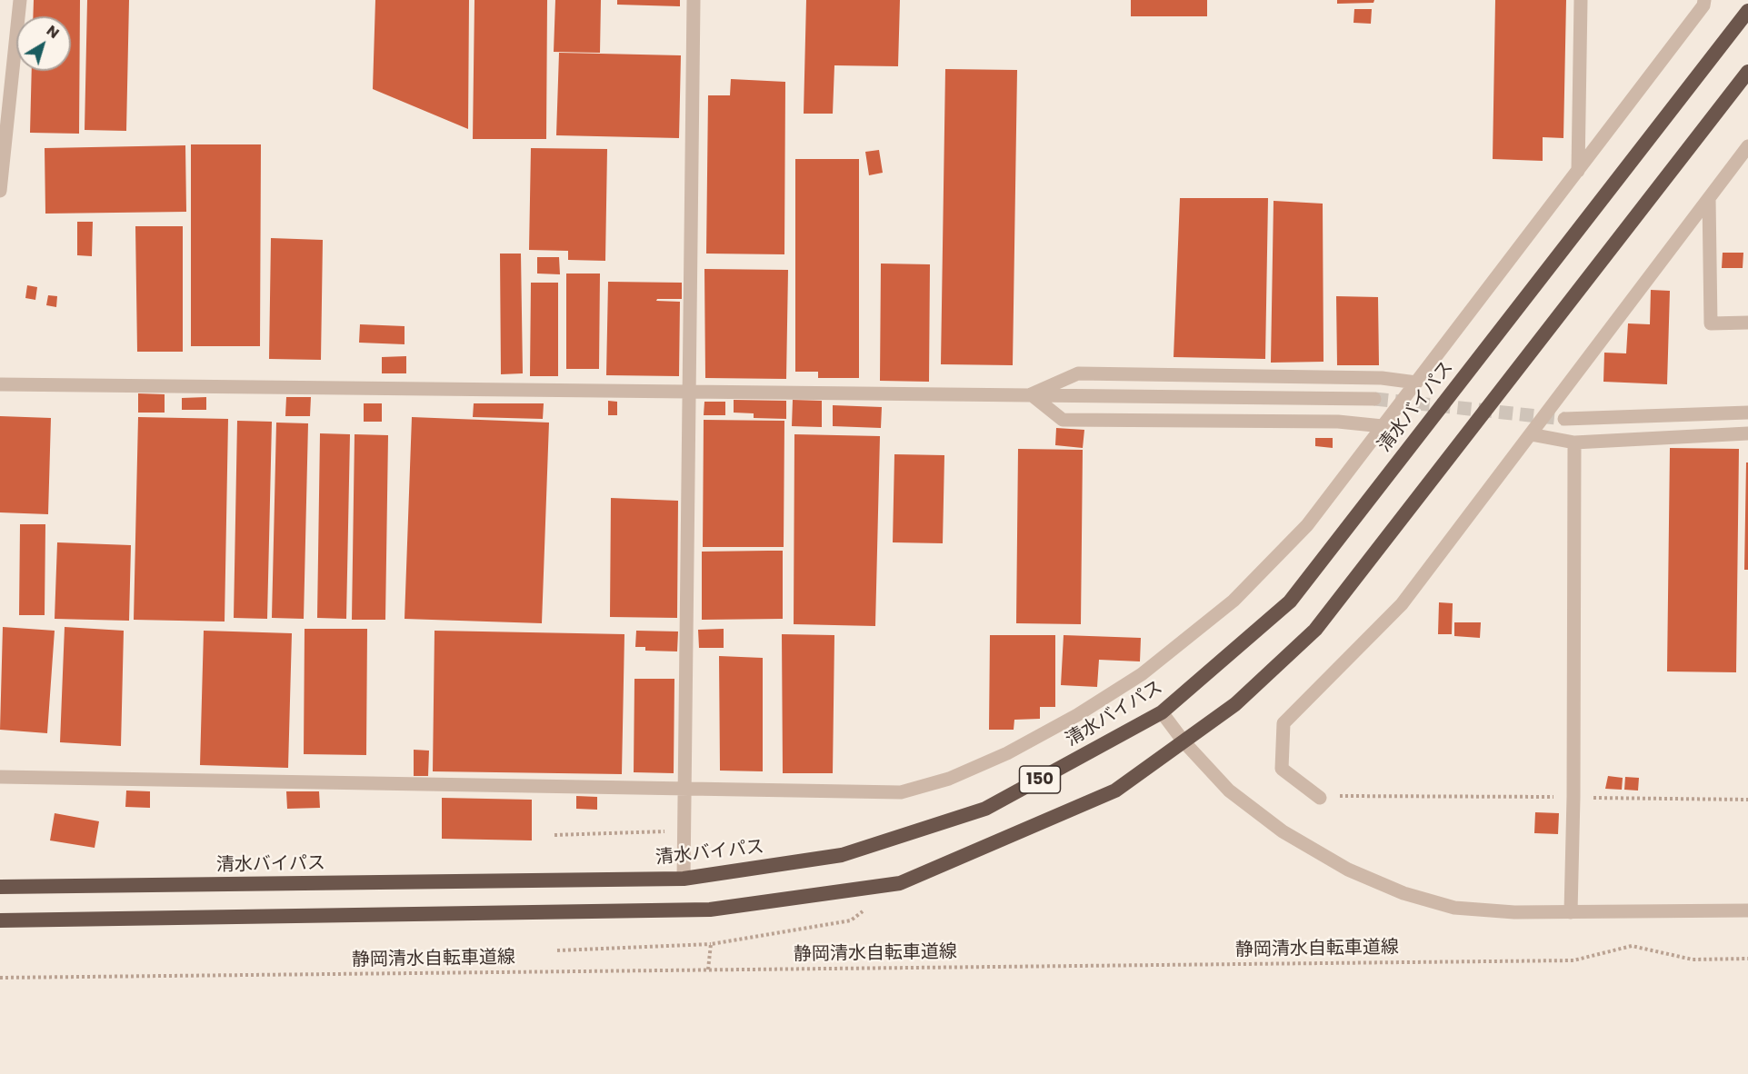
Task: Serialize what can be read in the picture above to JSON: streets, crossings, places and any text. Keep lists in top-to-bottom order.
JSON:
{
  "streets": {
    "highway": ["清水バイパス", "150"],
    "path": ["静岡清水自転車道線"]
  },
  "north": "top right"
}
